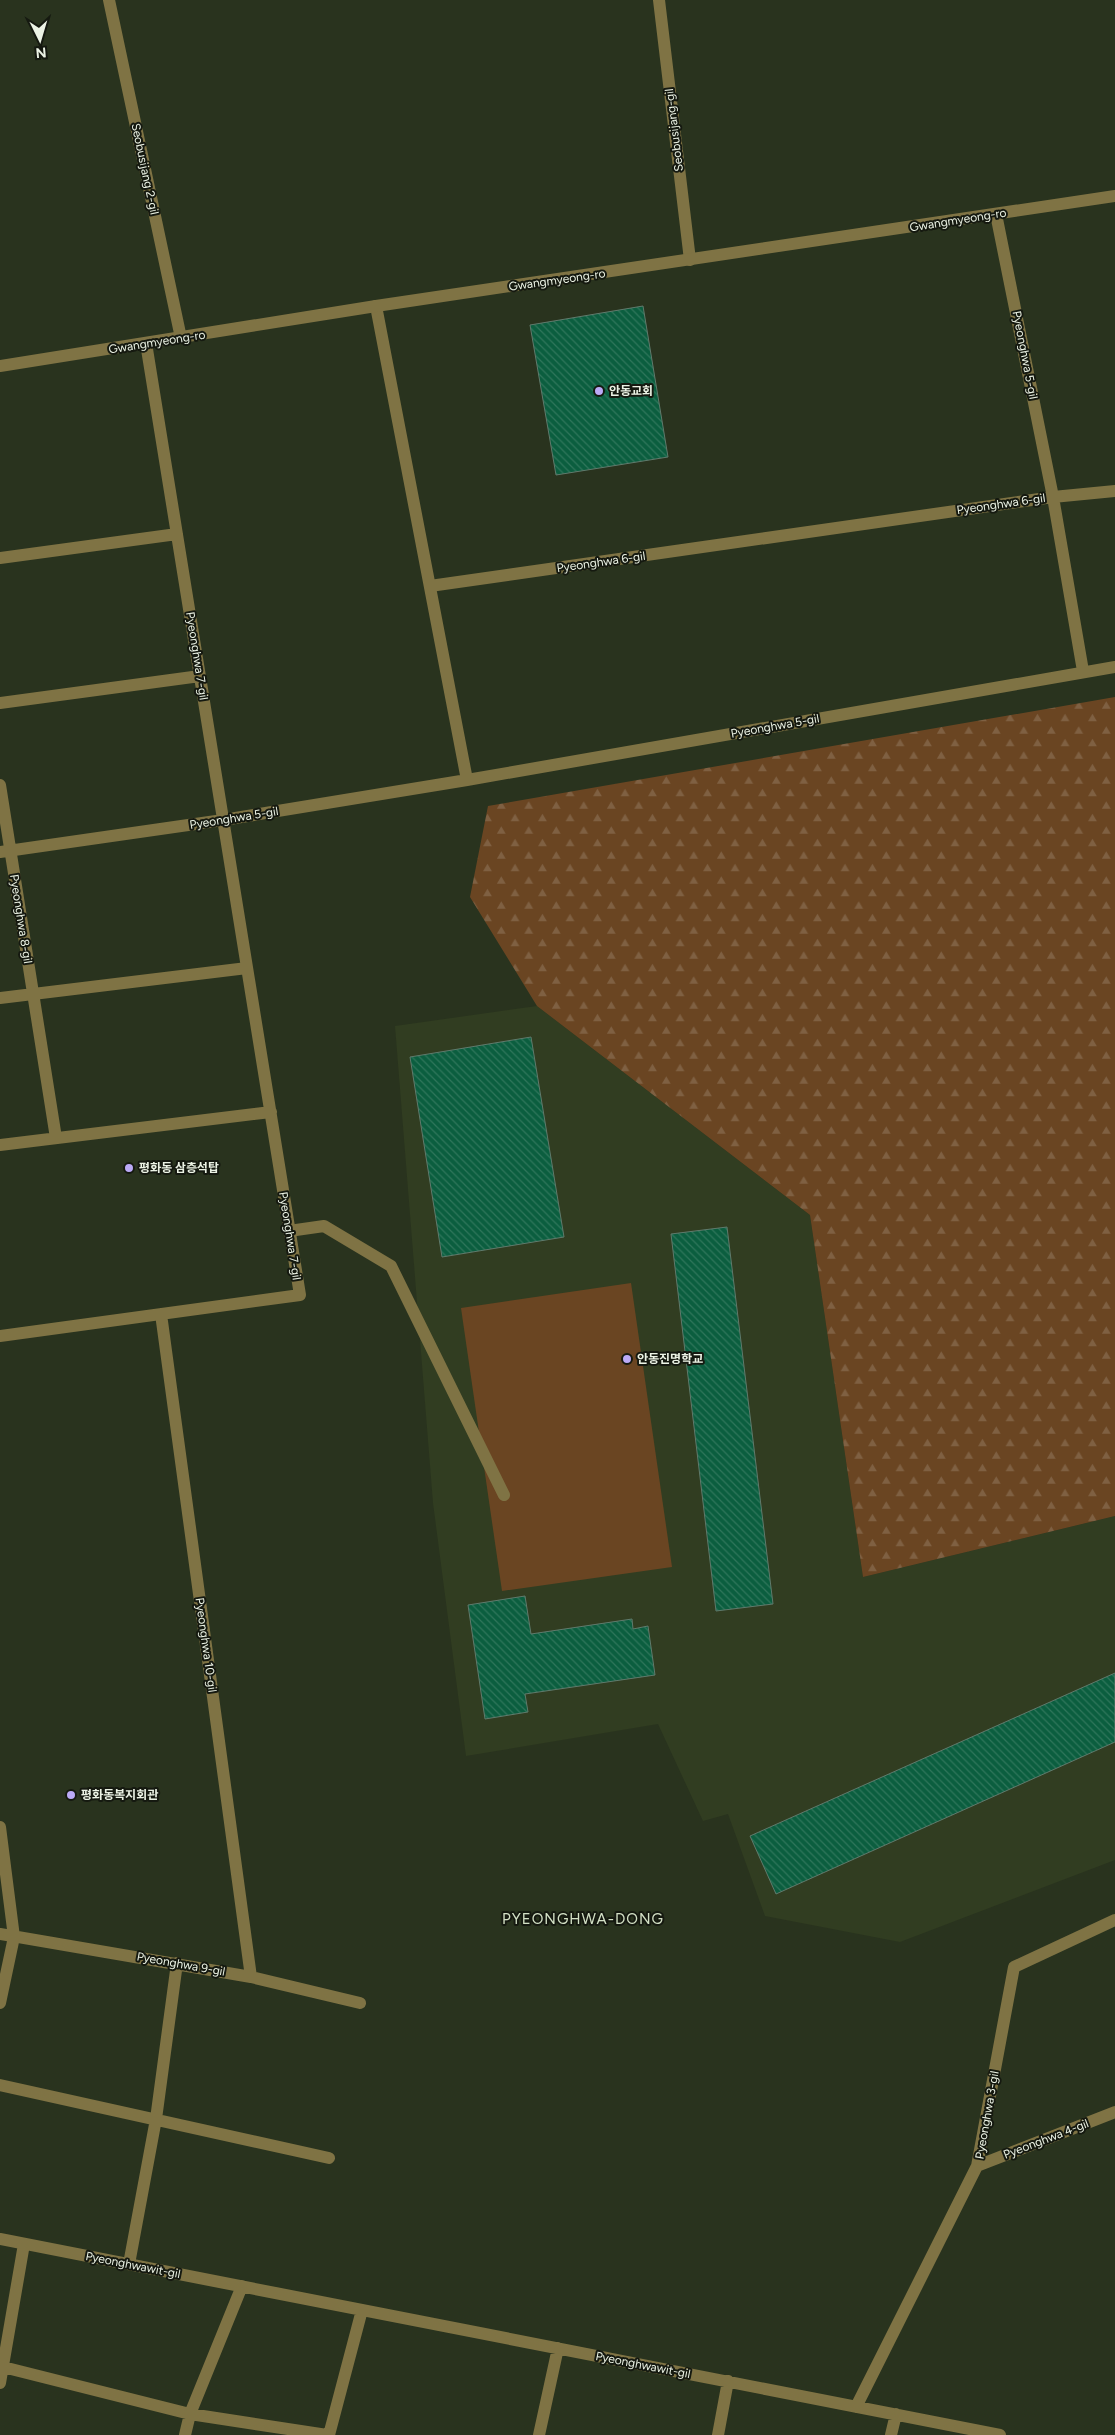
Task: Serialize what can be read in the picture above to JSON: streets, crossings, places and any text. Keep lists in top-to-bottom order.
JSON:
{
  "streets": {
    "street": [
      "Seobusijang-gil",
      "Seobusijang 2-gil",
      "Gwangmyeong-ro",
      "Pyeonghwa 5-gil",
      "Pyeonghwa 6-gil",
      "Pyeonghwa 7-gil",
      "Pyeonghwa 8-gil",
      "Pyeonghwa 10-gil",
      "Pyeonghwa 9-gil",
      "Pyeonghwa 3-gil",
      "Pyeonghwa 4-gil",
      "Pyeonghwawit-gil"
    ]
  },
  "crossings": [
    ["Seobusijang-gil", "Gwangmyeong-ro"],
    ["Seobusijang 2-gil", "Gwangmyeong-ro"],
    ["Gwangmyeong-ro", "Pyeonghwa 5-gil"],
    ["Gwangmyeong-ro", "Pyeonghwa 7-gil"],
    ["Pyeonghwa 5-gil", "Pyeonghwa 6-gil"],
    ["Pyeonghwa 5-gil", "Pyeonghwa 7-gil"],
    ["Pyeonghwa 5-gil", "Pyeonghwa 8-gil"],
    ["Pyeonghwa 7-gil", "Pyeonghwa 10-gil"],
    ["Pyeonghwa 10-gil", "Pyeonghwa 9-gil"],
    ["Pyeonghwa 3-gil", "Pyeonghwa 4-gil"],
    ["Pyeonghwa 3-gil", "Pyeonghwawit-gil"]
  ],
  "districts": ["PYEONGHWA-DONG"],
  "places": [
    "안동교회",
    "평화동 삼층석탑",
    "안동진명학교",
    "평화동복지회관"
  ],
  "north": "bottom"
}
